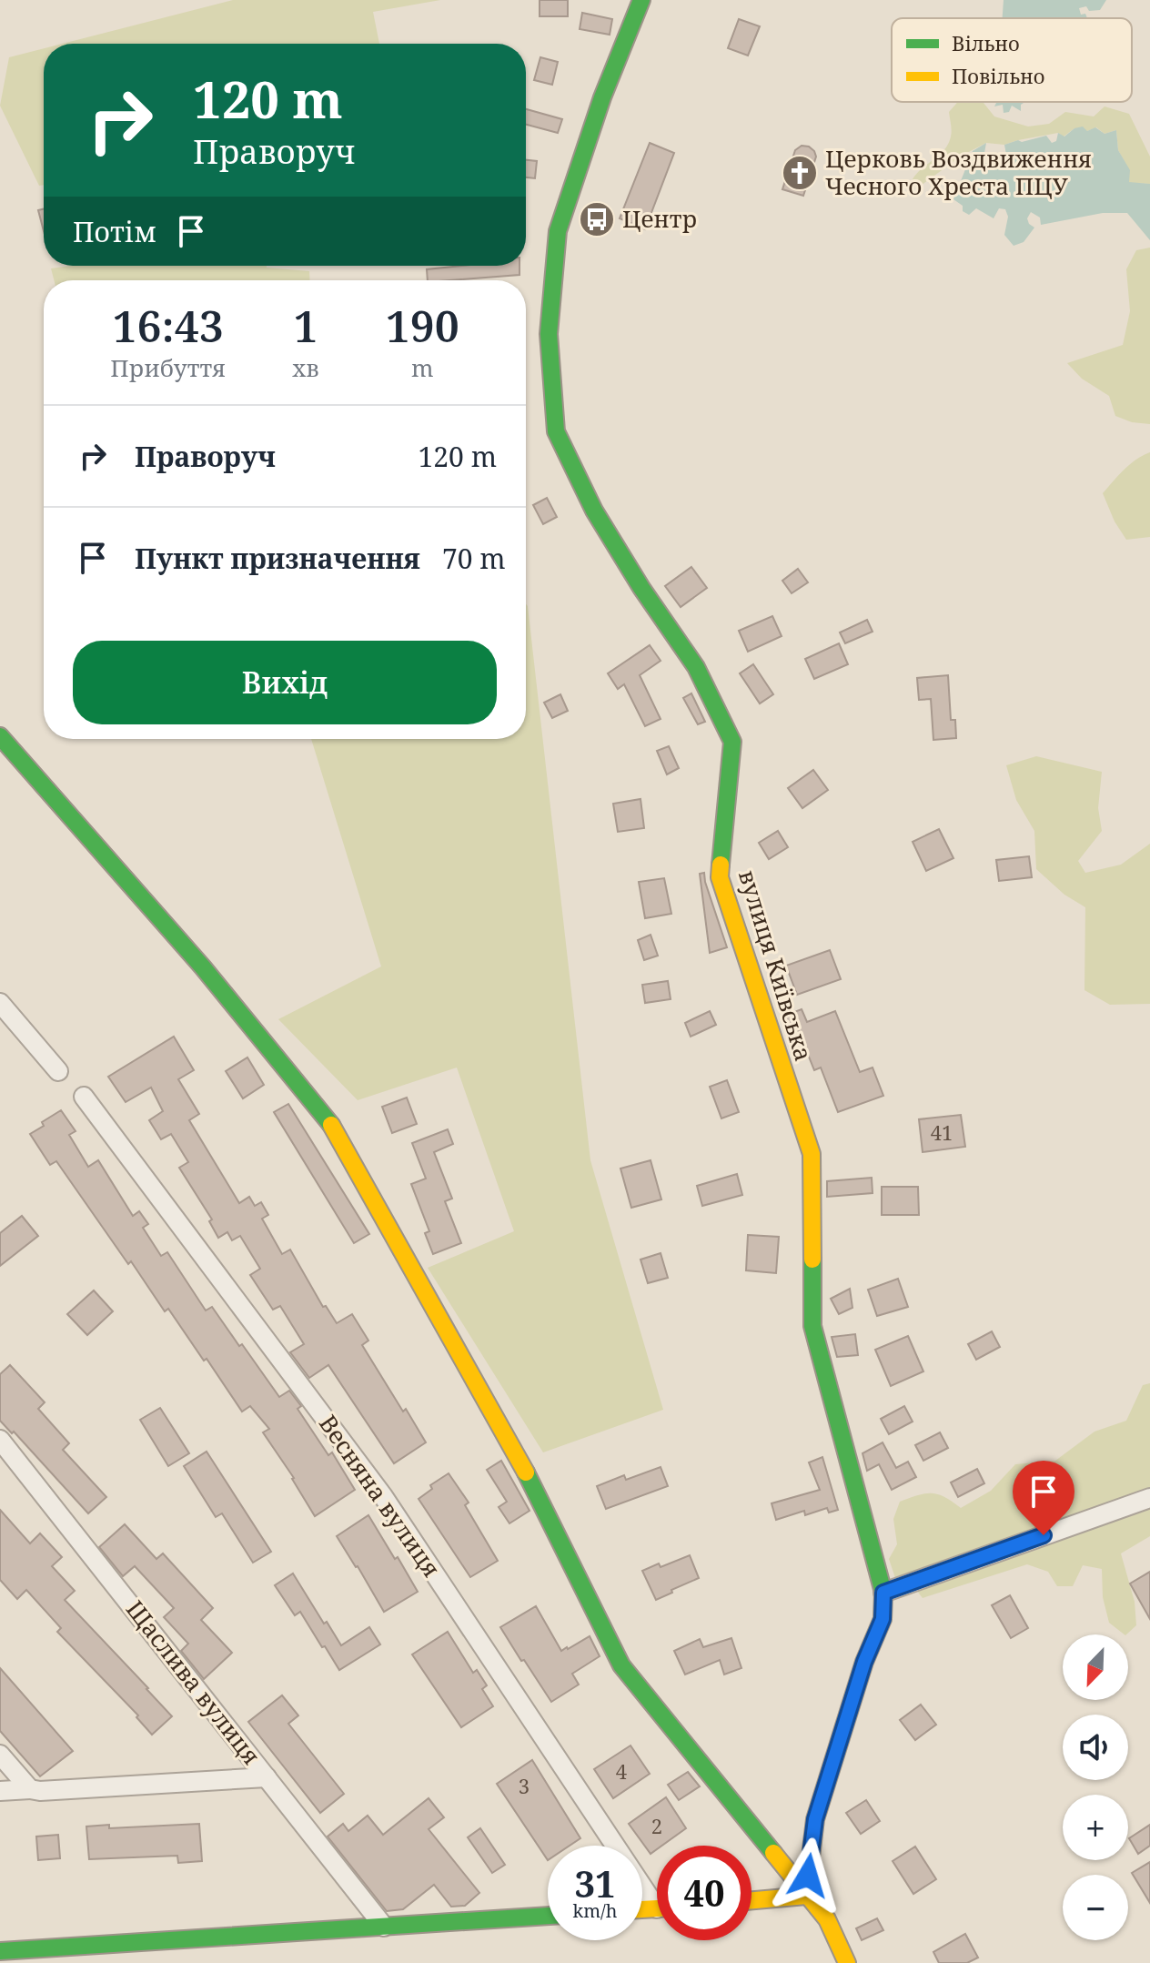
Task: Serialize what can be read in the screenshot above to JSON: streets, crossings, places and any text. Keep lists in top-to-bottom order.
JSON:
{
  "streets": {
    "street": ["вулиця Київська", "Весняна вулиця", "Щаслива вулиця"]
  },
  "places": {
    "church": ["Церковь Воздвиження Чесного Хреста ПЦУ"],
    "bus stop": ["Центр"]
  },
  "house_numbers": [
    "41",
    "4",
    "3",
    "2"
  ],
  "legend": ["Вільно", "Повільно"],
  "north": "bottom left",
  "page": {
    "turn": ["120 m", "Праворуч"],
    "then": "Потім",
    "eta": [
      "16:43",
      "Прибуття",
      "1",
      "хв",
      "190",
      "m"
    ],
    "list": [
      {
        "name": "Праворуч",
        "value": "120 m"
      },
      {
        "name": "Пункт призначення",
        "value": "70 m"
      }
    ],
    "buttons": "Вихід",
    "map_buttons": ["+", "−"],
    "speed": "31 km/h",
    "limit": "40"
  }
}
